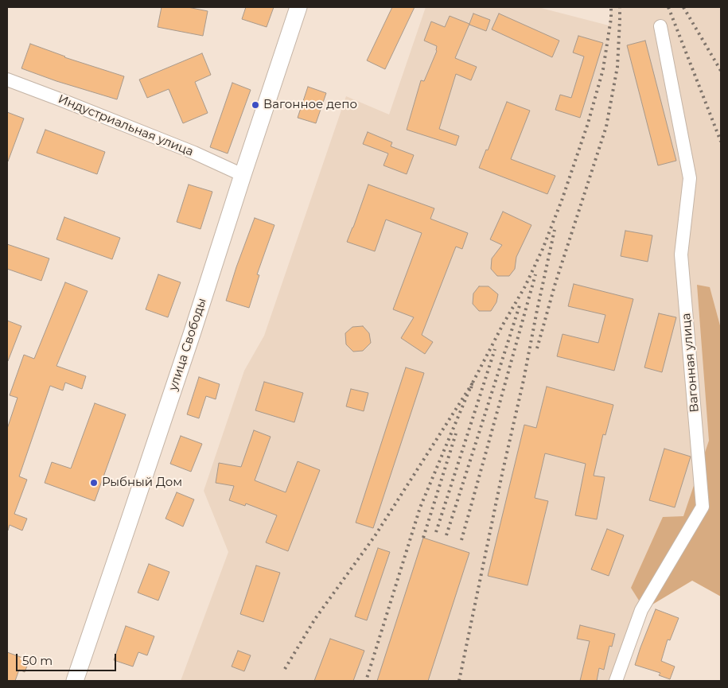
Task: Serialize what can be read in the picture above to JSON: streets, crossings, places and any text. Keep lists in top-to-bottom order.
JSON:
{
  "streets": {
    "street": ["Индустриальная улица", "улица Свободы", "Вагонная улица"]
  },
  "crossings": [
    ["Индустриальная улица", "улица Свободы"]
  ],
  "places": ["Вагонное депо", "Рыбный Дом"],
  "scale_bar": "50 m"
}
